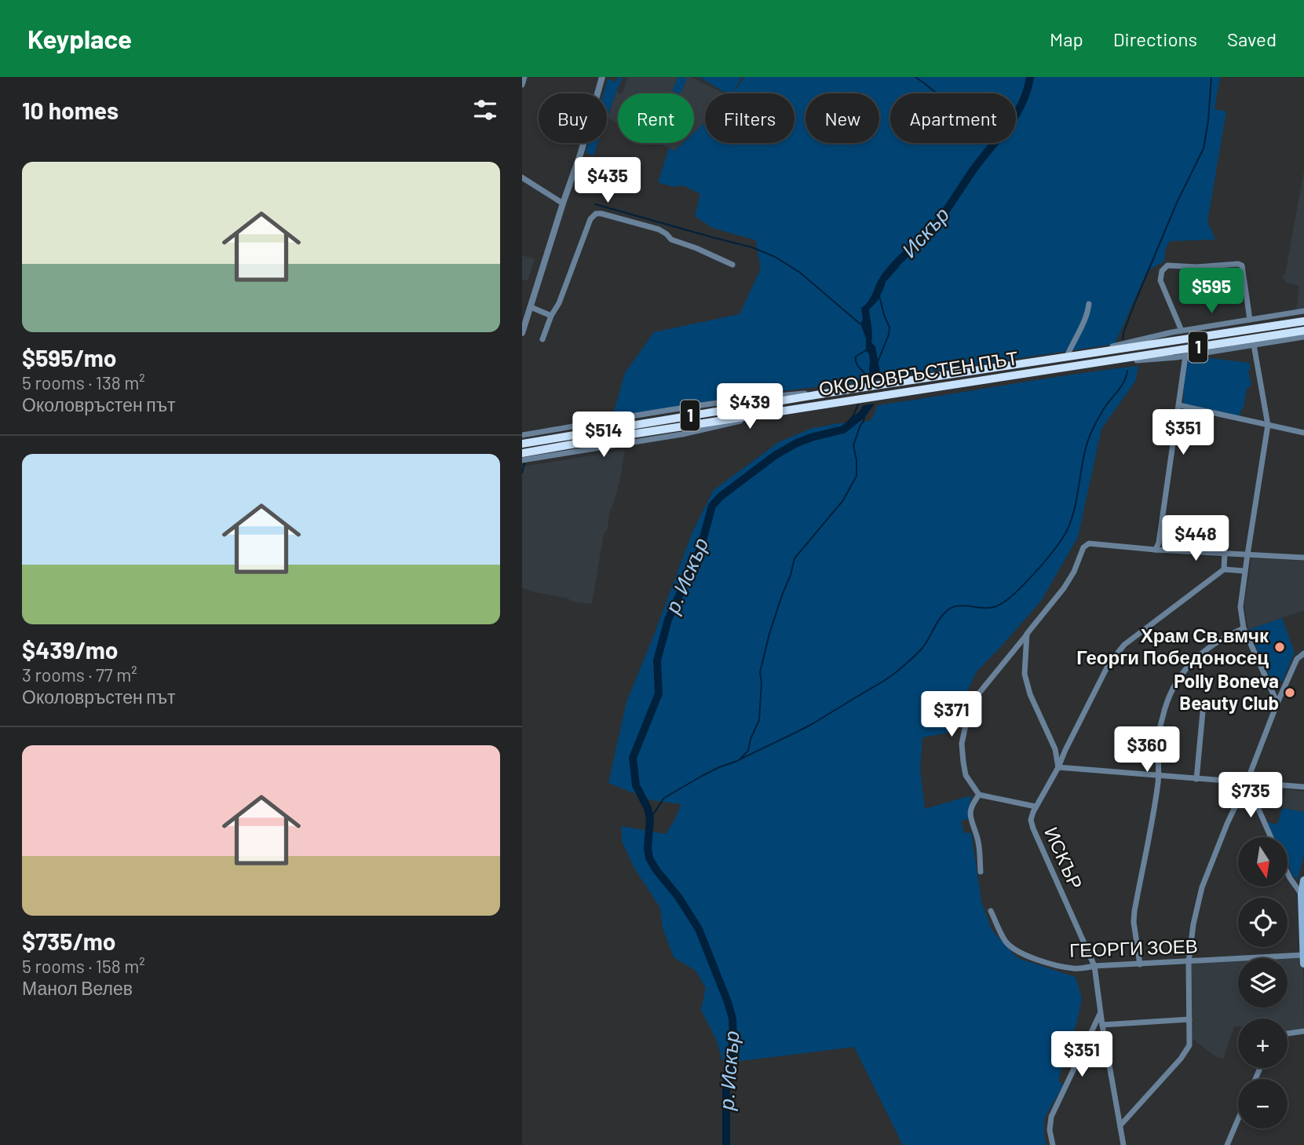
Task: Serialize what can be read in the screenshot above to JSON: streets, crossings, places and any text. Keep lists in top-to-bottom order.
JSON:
{
  "streets": {
    "highway": ["1", "ОКОЛОВРЪСТЕН ПЪТ"],
    "street": ["ИСКЪР", "ГЕОРГИ ЗОЕВ"]
  },
  "crossings": [
    ["ИСКЪР", "ГЕОРГИ ЗОЕВ"]
  ],
  "water": ["Искър", "р. Искър"],
  "places": ["Храм Св.вмчк Георги Победоносец", "Polly Boneva Beauty Club"],
  "north": "bottom",
  "page": {
    "header": "Keyplace",
    "nav": ["Map", "Directions", "Saved"],
    "heading": "10 homes",
    "chip": [
      "Buy",
      "Rent",
      "Filters",
      "New",
      "Apartment"
    ],
    "list": [
      {
        "name": "$595/mo",
        "note": "5 rooms · 138 m² · Околовръстен път"
      },
      {
        "name": "$439/mo",
        "note": "3 rooms · 77 m² · Околовръстен път"
      },
      {
        "name": "$735/mo",
        "note": "5 rooms · 158 m² · Манол Велев"
      }
    ],
    "price": [
      "$435",
      "$595",
      "$439",
      "$351",
      "$514",
      "$448",
      "$371",
      "$360",
      "$735",
      "$351"
    ],
    "map_buttons": ["+", "−"]
  }
}
